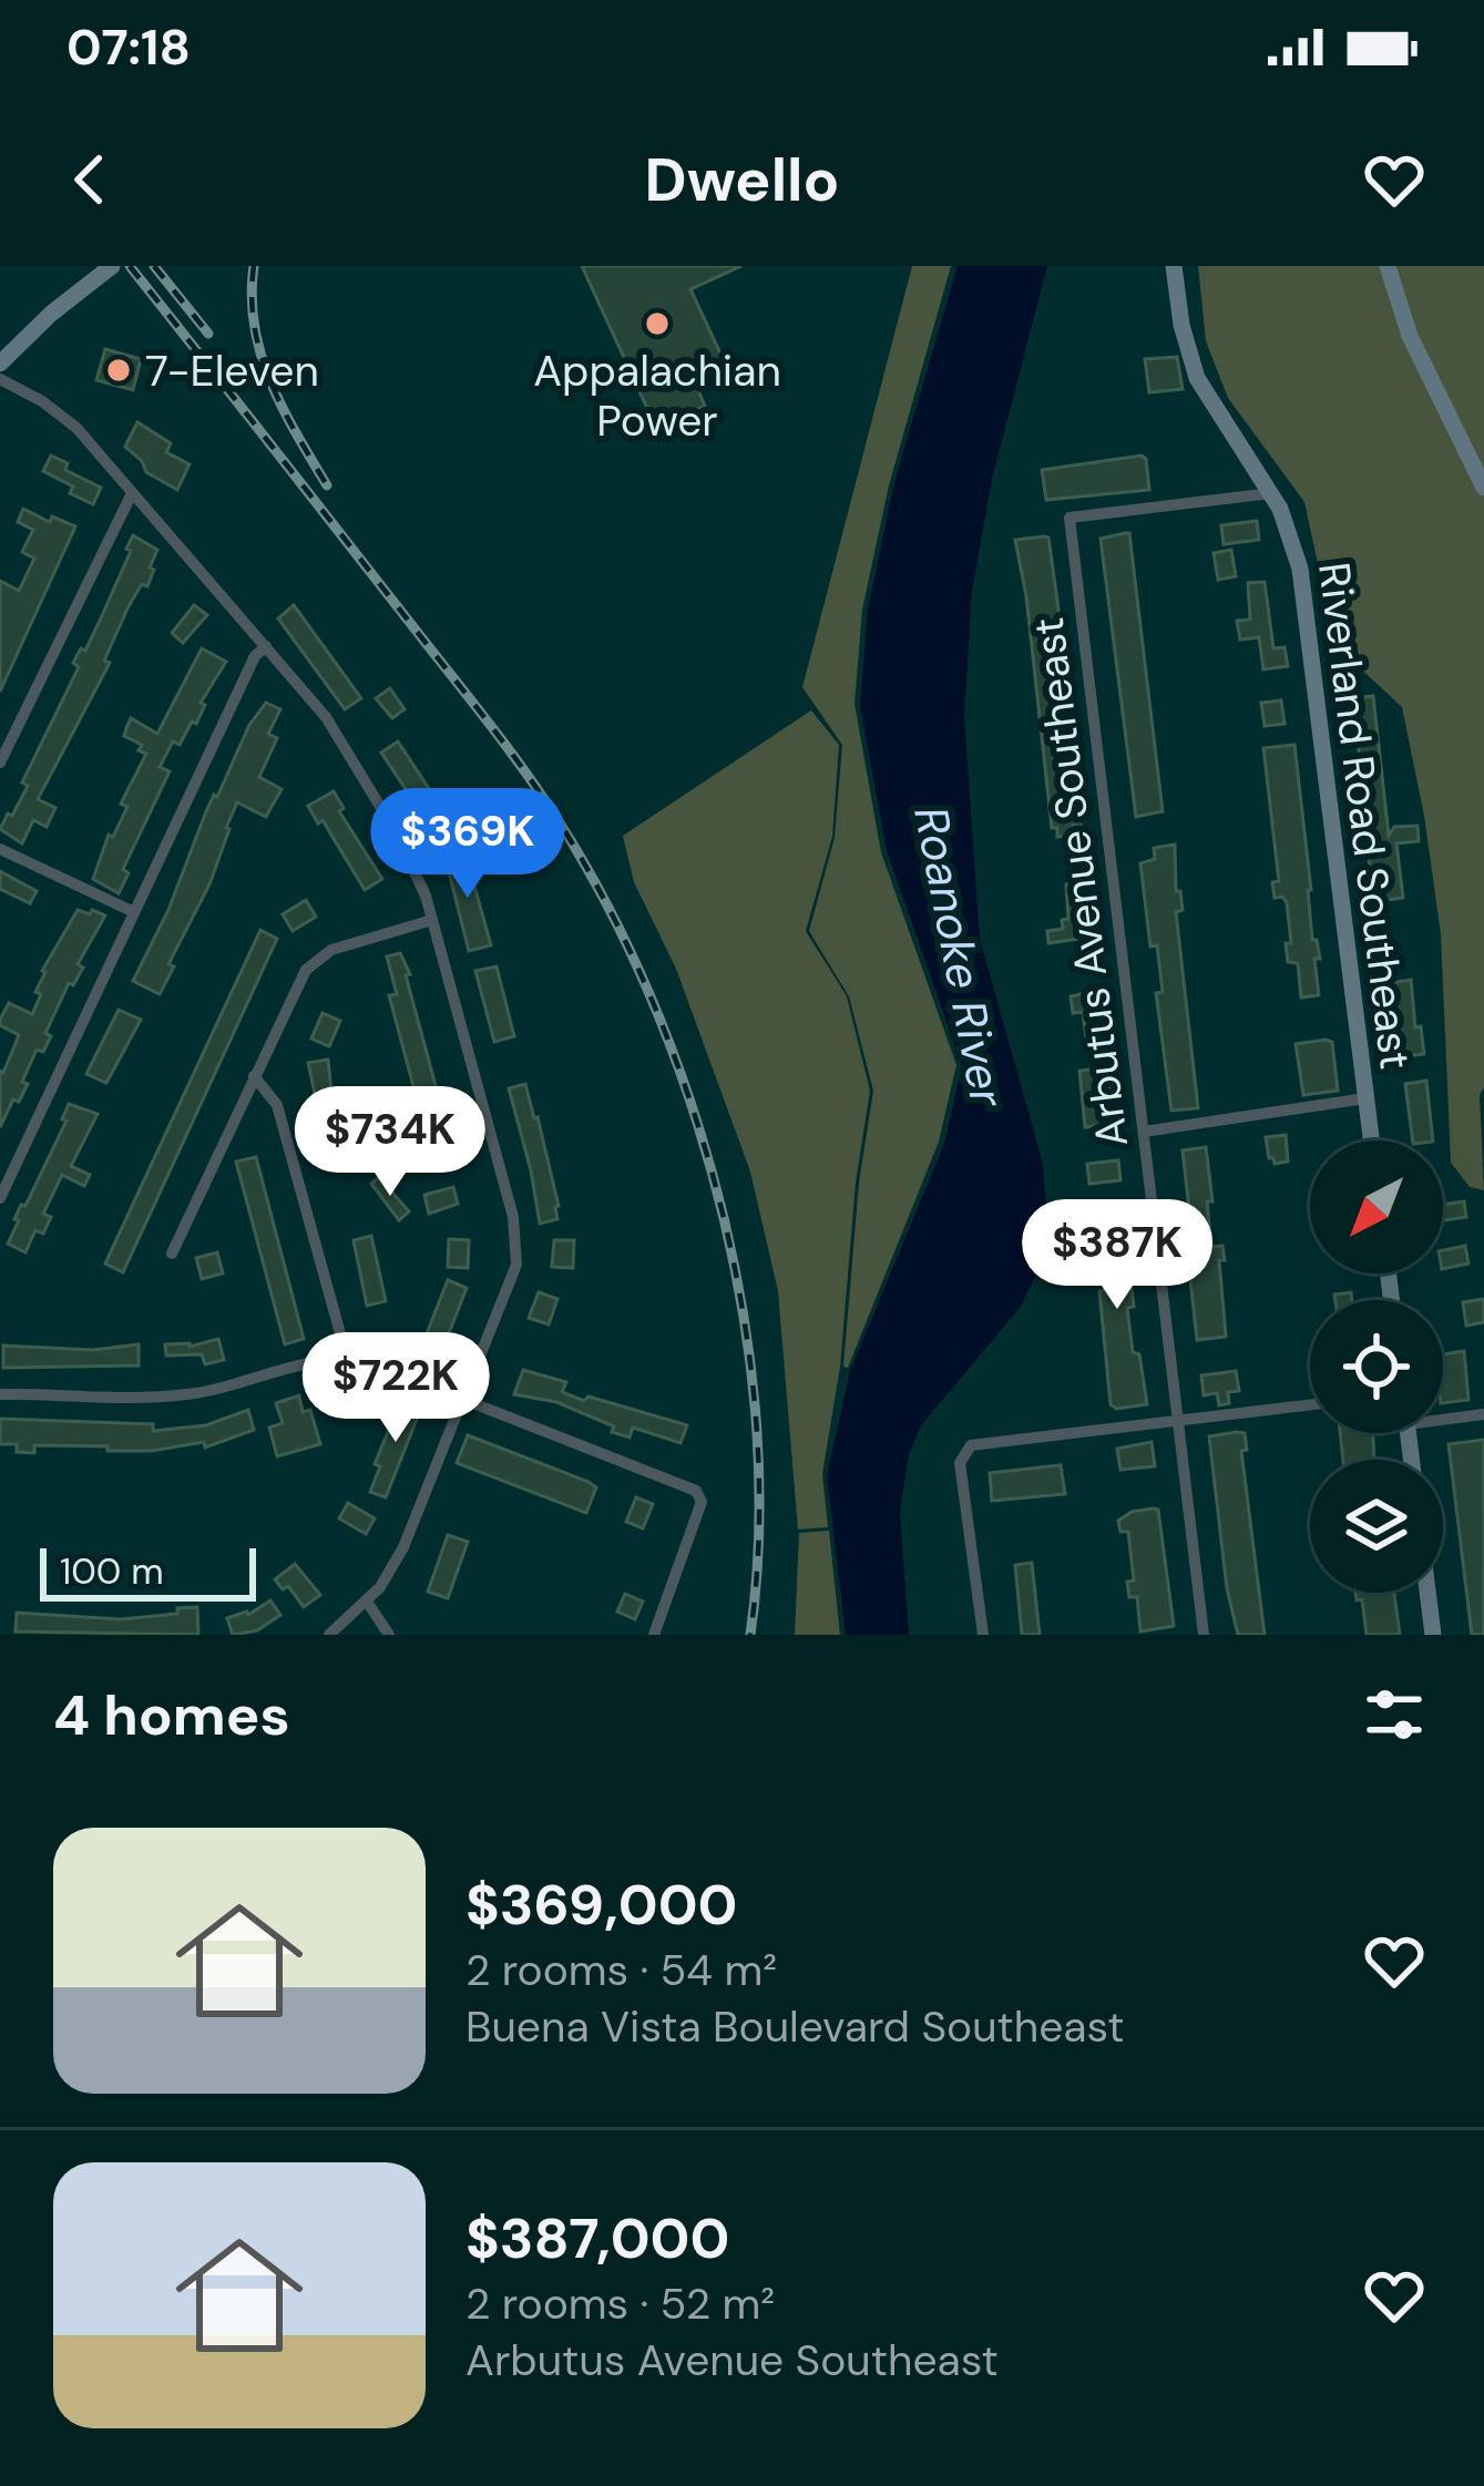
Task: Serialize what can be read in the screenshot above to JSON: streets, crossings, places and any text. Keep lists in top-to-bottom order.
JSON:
{
  "streets": {
    "main road": ["Riverland Road Southeast"],
    "street": ["Arbutus Avenue Southeast"]
  },
  "crossings": [
    ["Riverland Road Southeast", "Arbutus Avenue Southeast"]
  ],
  "water": ["Roanoke River"],
  "places": ["Appalachian Power", "7-Eleven"],
  "scale_bar": "100 m",
  "north": "bottom left",
  "page": {
    "status": "07:18",
    "header": "Dwello",
    "price": [
      "$369K",
      "$734K",
      "$387K",
      "$722K"
    ],
    "scale": "100 m",
    "heading": "4 homes",
    "list": [
      {
        "name": "$369,000",
        "note": "2 rooms · 54 m² · Buena Vista Boulevard Southeast"
      },
      {
        "name": "$387,000",
        "note": "2 rooms · 52 m² · Arbutus Avenue Southeast"
      }
    ]
  }
}
